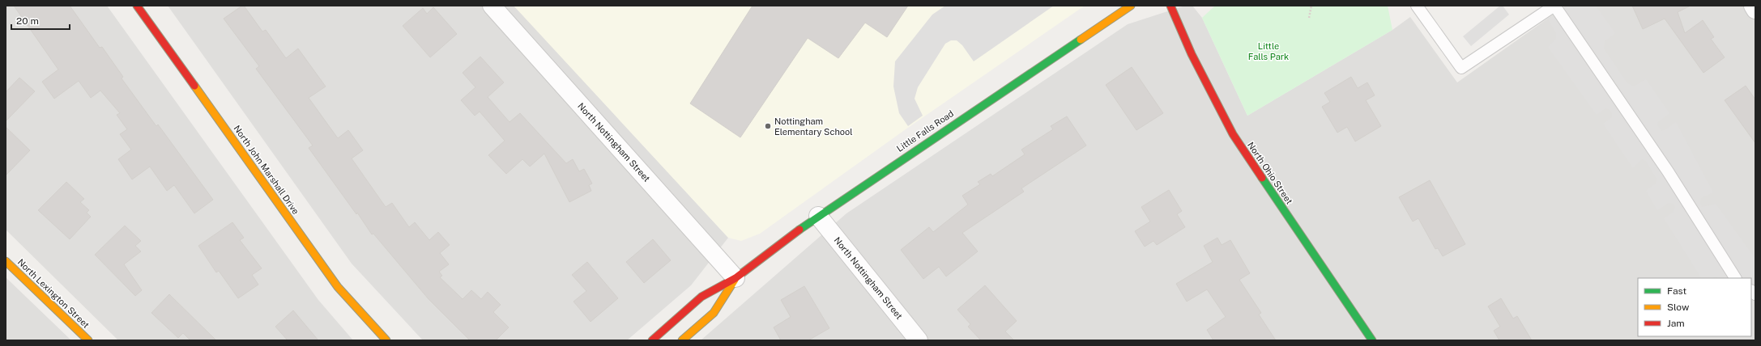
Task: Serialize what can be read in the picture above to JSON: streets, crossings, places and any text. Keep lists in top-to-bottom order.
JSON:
{
  "streets": {
    "street": [
      "Little Falls Road",
      "North Nottingham Street",
      "North John Marshall Drive",
      "North Ohio Street",
      "North Lexington Street"
    ]
  },
  "crossings": [
    ["Little Falls Road", "North Nottingham Street"]
  ],
  "parks": ["Little Falls Park"],
  "places": ["Nottingham Elementary School"],
  "legend": ["Fast", "Slow", "Jam"],
  "scale_bar": "20 m"
}
